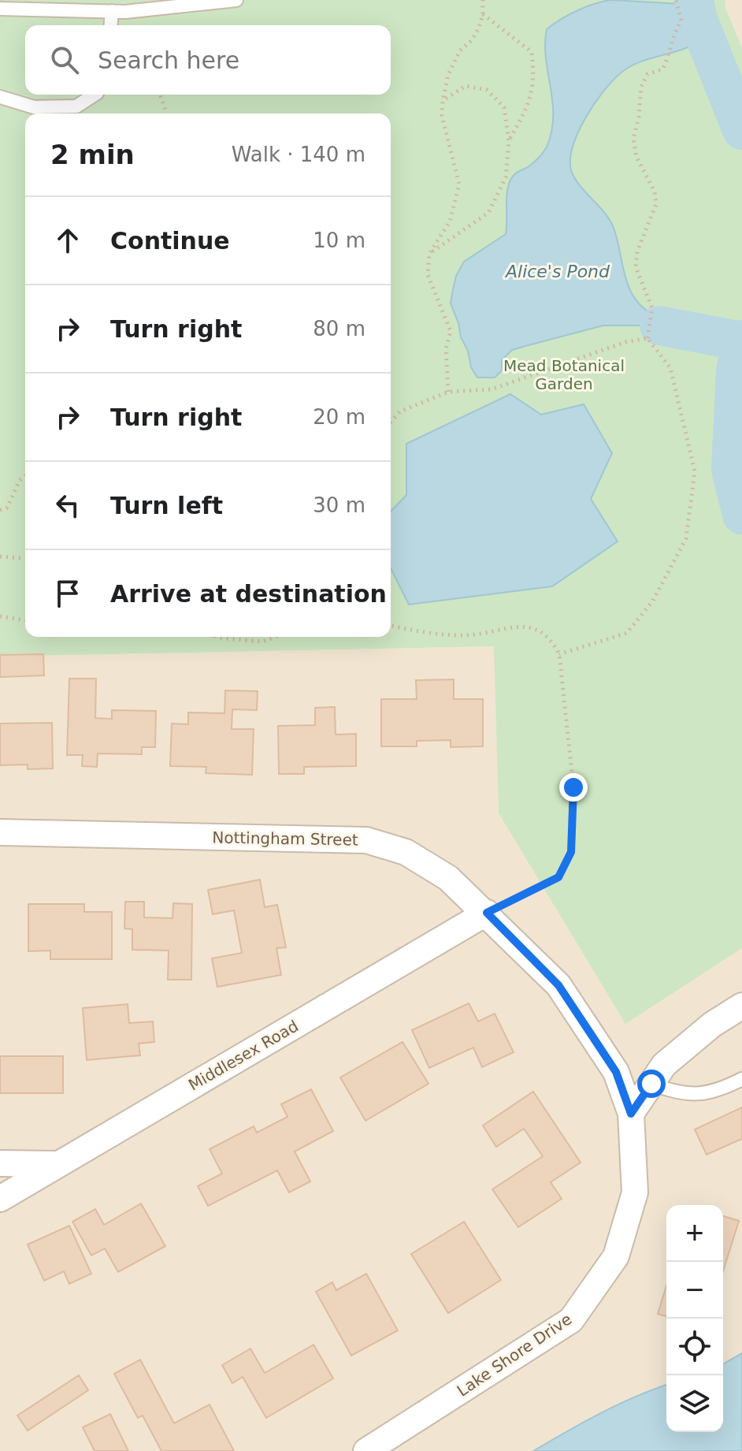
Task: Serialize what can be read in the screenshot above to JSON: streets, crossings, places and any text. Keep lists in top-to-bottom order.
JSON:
{
  "streets": {
    "street": ["Nottingham Street", "Middlesex Road", "Lake Shore Drive"]
  },
  "crossings": [
    ["Nottingham Street", "Middlesex Road"],
    ["Nottingham Street", "Lake Shore Drive"]
  ],
  "water": ["Alice's Pond"],
  "parks": ["Mead Botanical Garden"],
  "page": {
    "search": "Search here",
    "heading": ["2 min", "Walk · 140 m"],
    "list": [
      ["Continue", "10 m"],
      ["Turn right", "80 m"],
      ["Turn right", "20 m"],
      ["Turn left", "30 m"],
      "Arrive at destination"
    ],
    "map_buttons": ["+", "−"]
  }
}
